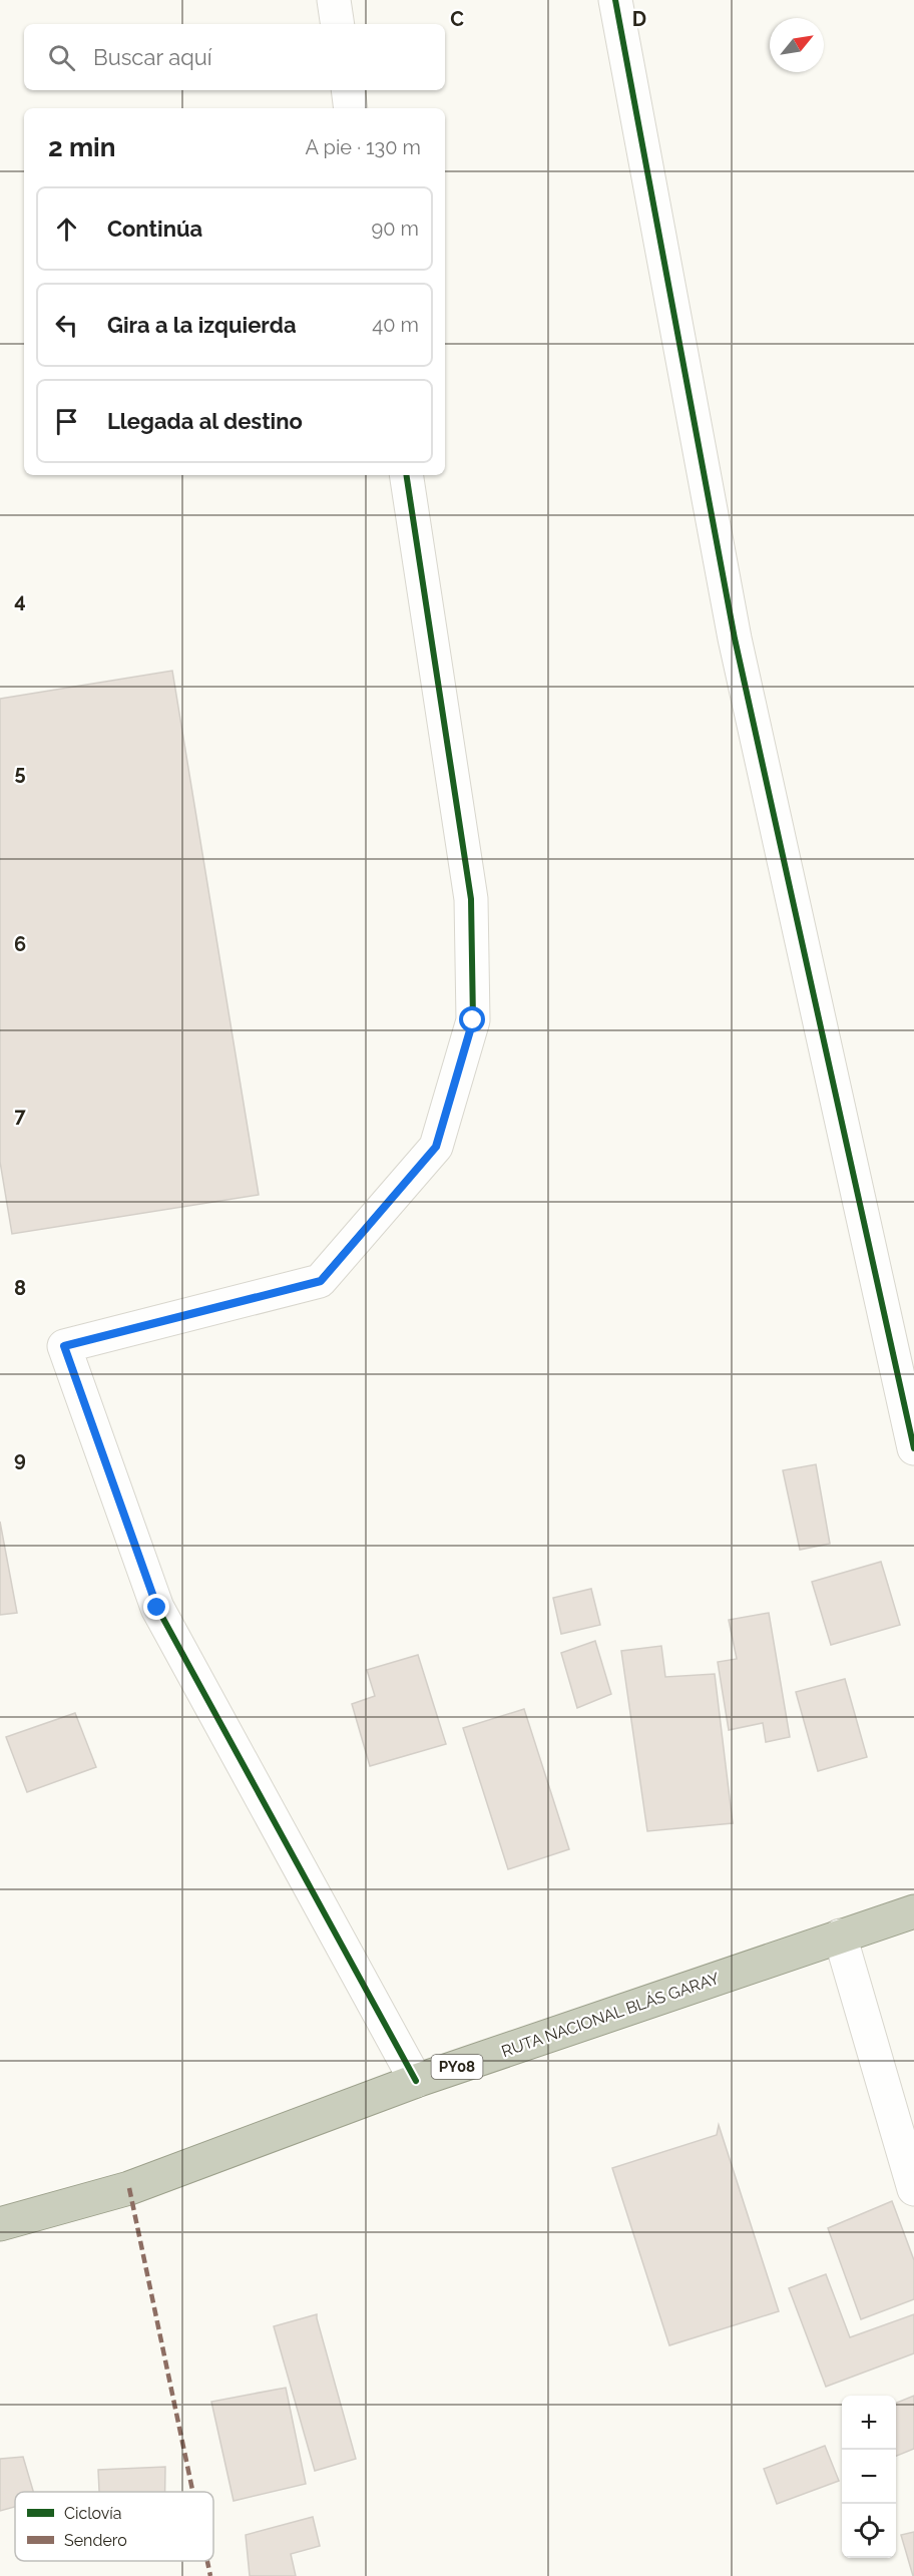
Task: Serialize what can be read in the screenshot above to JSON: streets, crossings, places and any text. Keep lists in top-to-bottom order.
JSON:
{
  "streets": {
    "highway": ["RUTA NACIONAL BLÁS GARAY", "PY08"]
  },
  "legend": ["Ciclovía", "Sendero"],
  "north": "top right",
  "page": {
    "search": "Buscar aquí",
    "heading": ["2 min", "A pie · 130 m"],
    "list": [
      ["Continúa", "90 m"],
      ["Gira a la izquierda", "40 m"],
      "Llegada al destino"
    ],
    "map_buttons": ["+", "−"]
  },
  "grid": {
    "columns": ["C", "D"],
    "rows": [
      "4",
      "5",
      "6",
      "7",
      "8",
      "9"
    ]
  }
}
